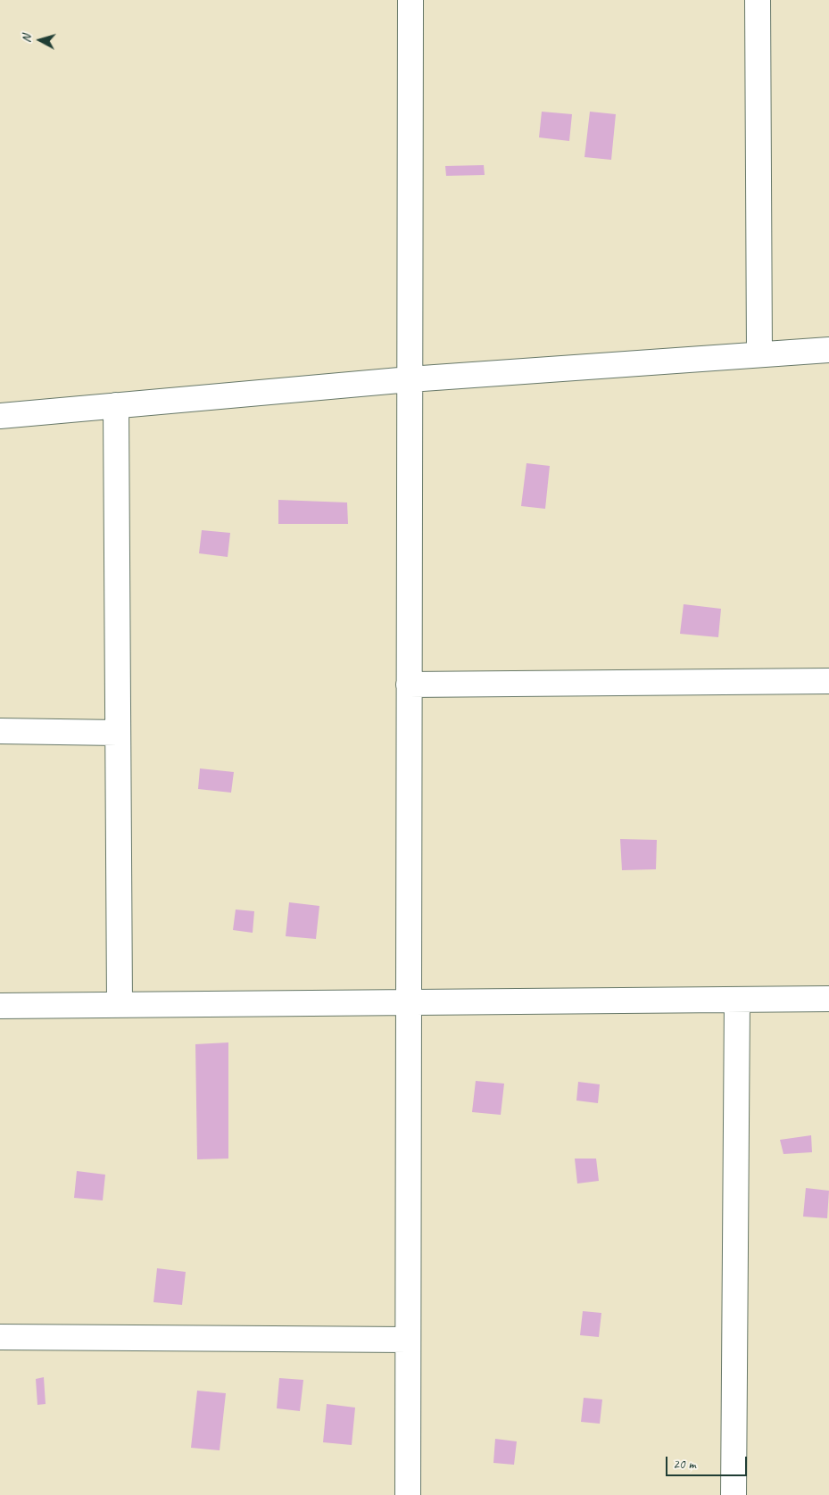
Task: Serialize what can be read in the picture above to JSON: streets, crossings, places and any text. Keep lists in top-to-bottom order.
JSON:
{
  "scale_bar": "20 m",
  "north": "left"
}
